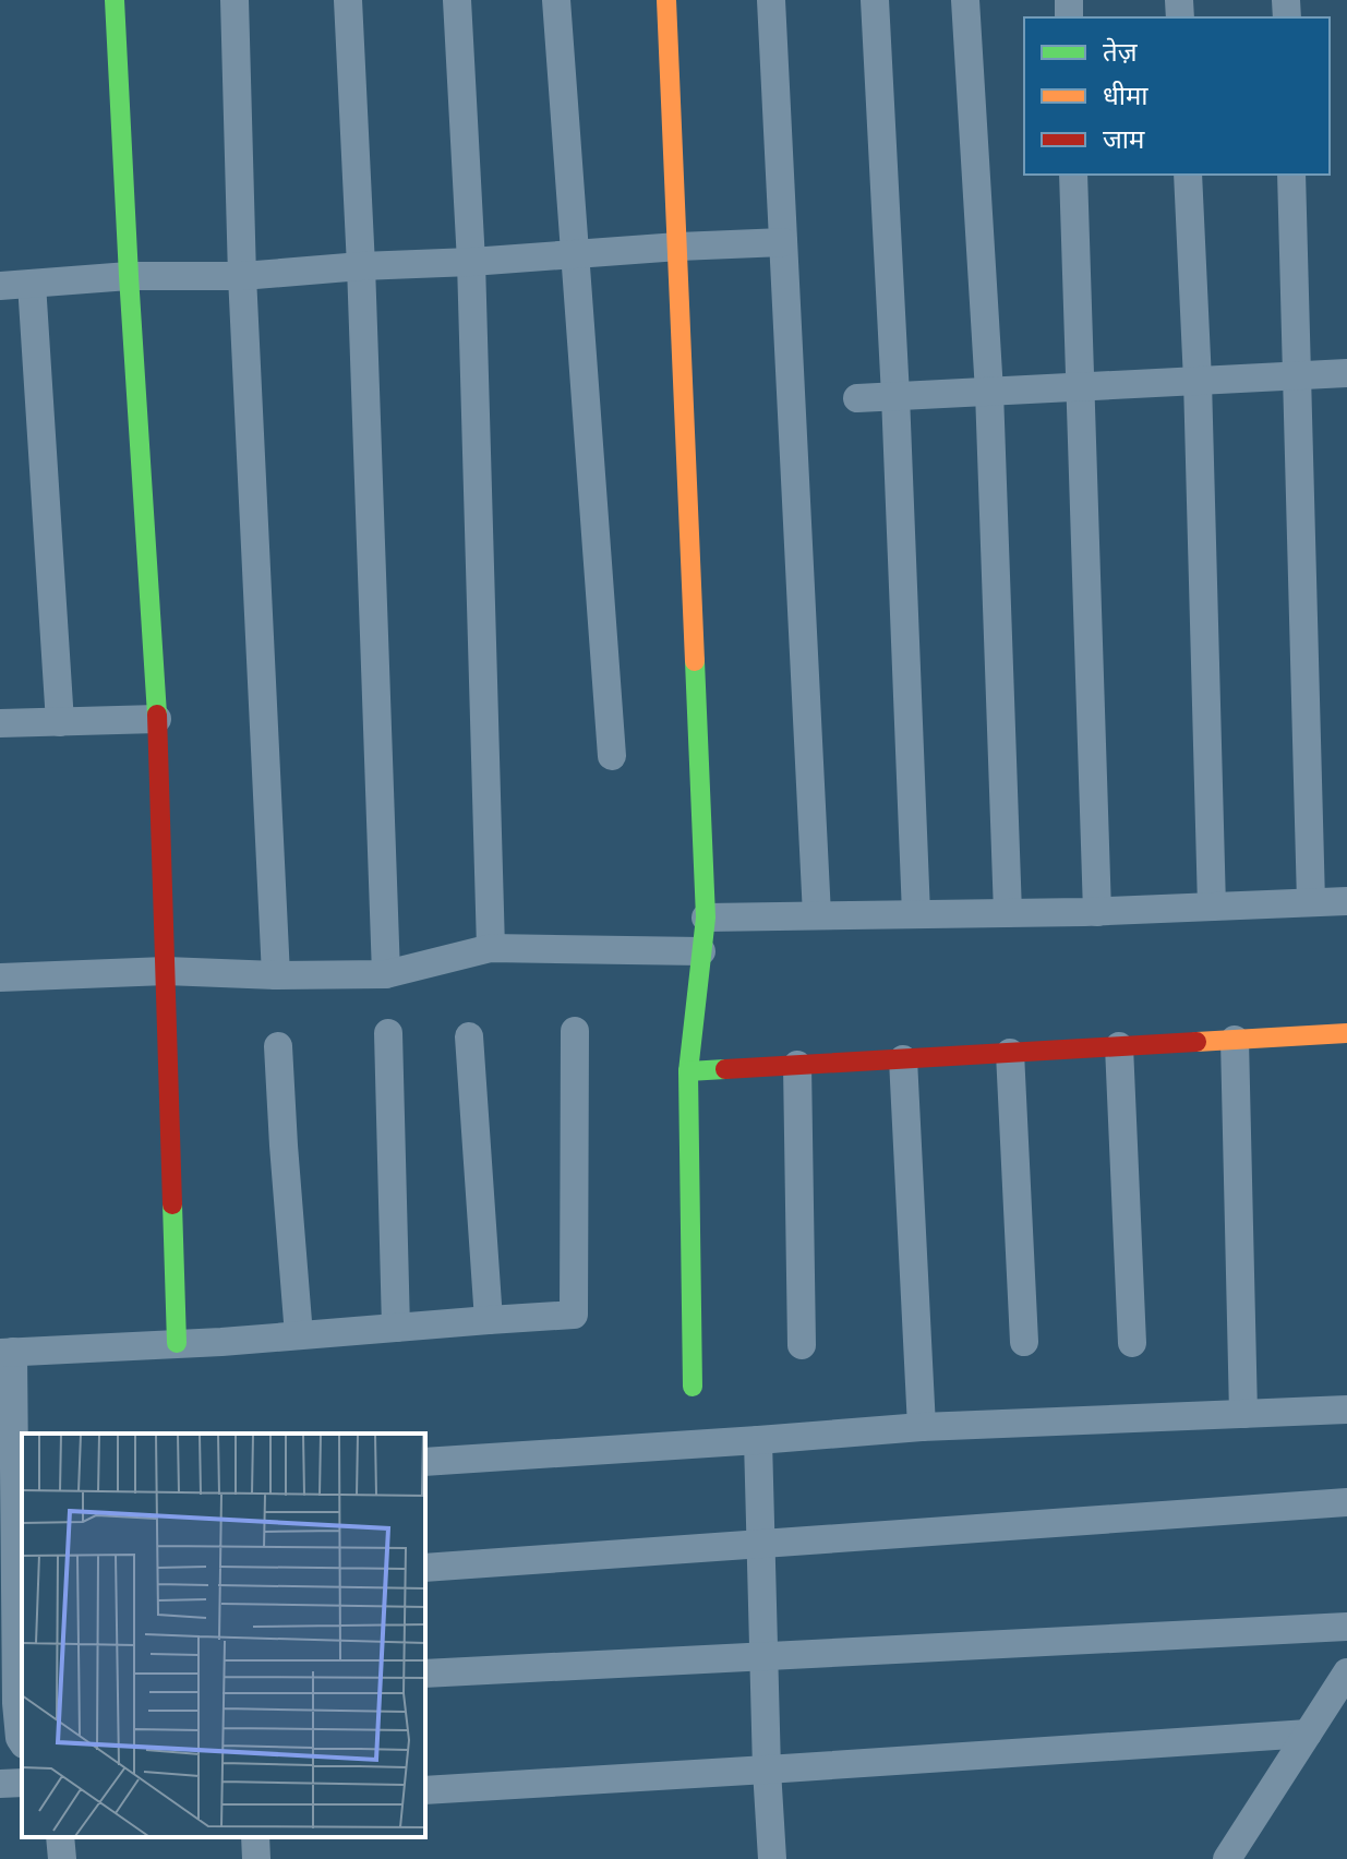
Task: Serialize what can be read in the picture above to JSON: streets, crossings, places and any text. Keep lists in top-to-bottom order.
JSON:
{
  "legend": ["तेज़", "धीमा", "जाम"]
}
